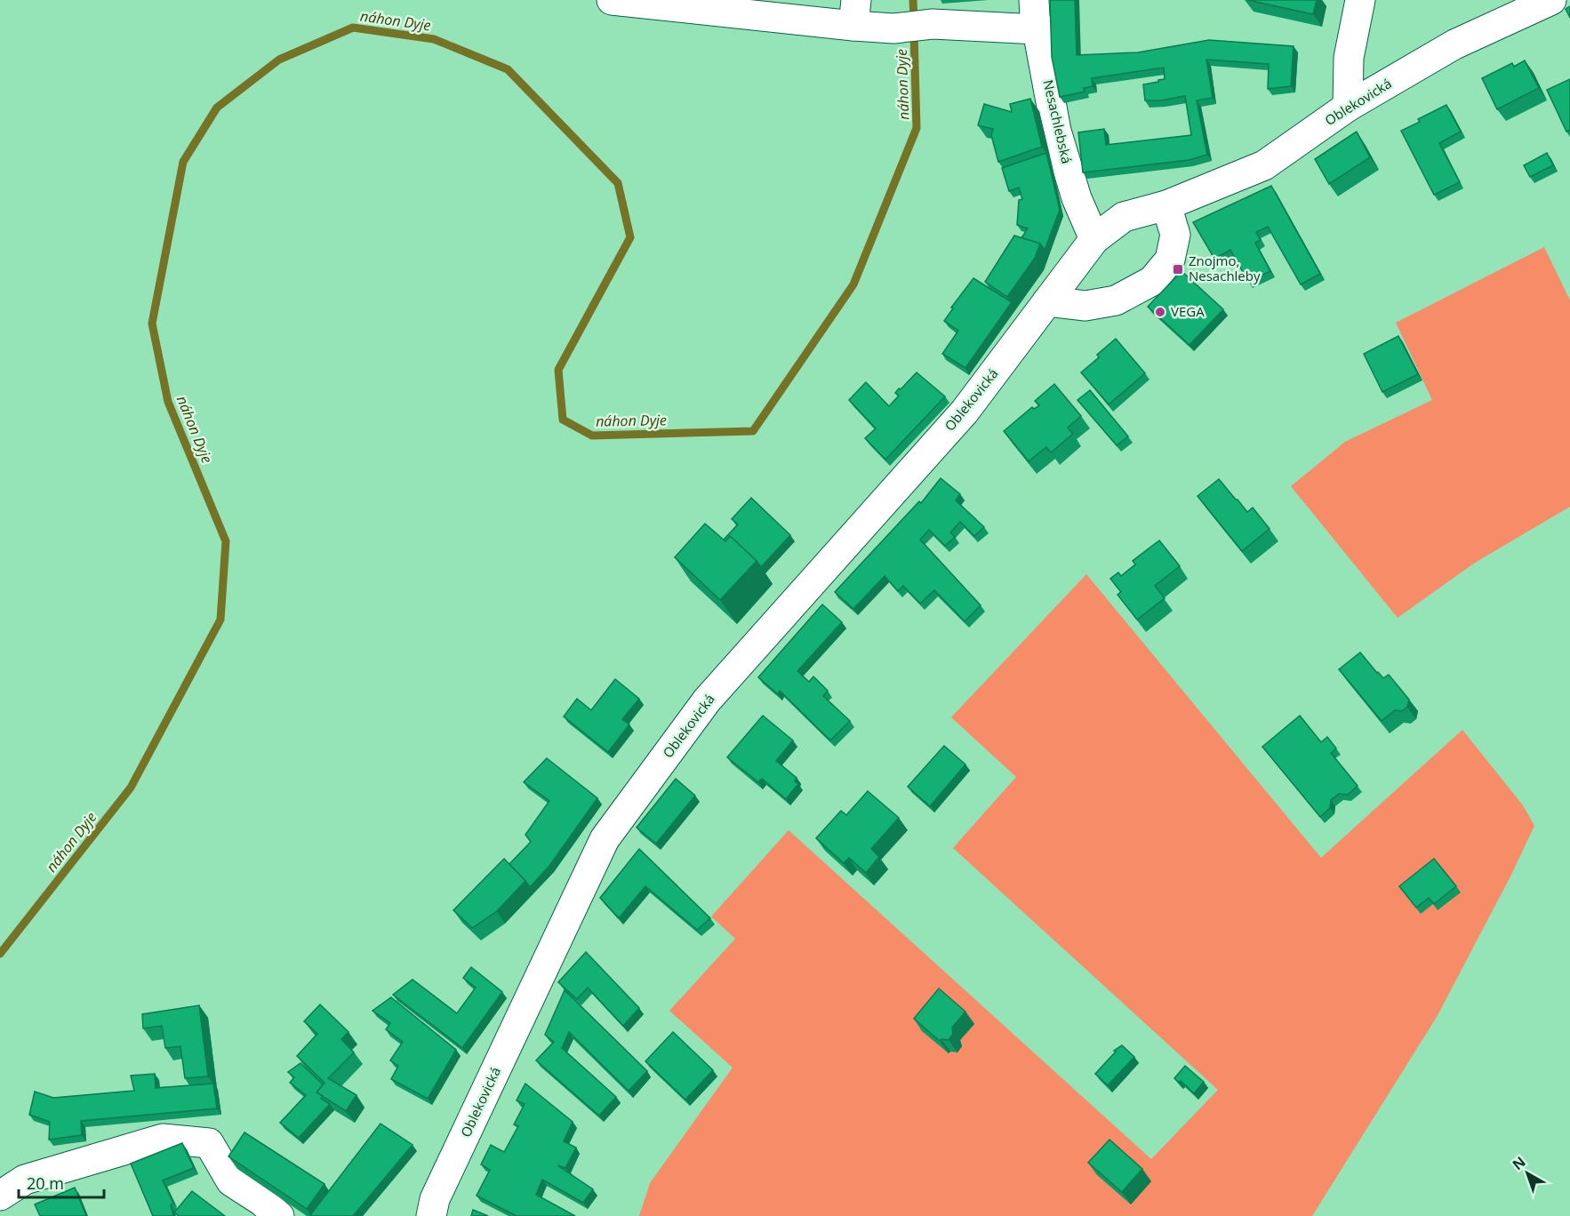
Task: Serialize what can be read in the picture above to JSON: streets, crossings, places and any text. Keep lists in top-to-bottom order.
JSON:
{
  "streets": {
    "street": ["Oblekovická", "Nesachlebská"]
  },
  "crossings": [
    ["Oblekovická", "Nesachlebská"]
  ],
  "water": ["náhon Dyje"],
  "places": {
    "transit": ["Znojmo, Nesachleby"],
    "other": ["VEGA"]
  },
  "scale_bar": "20 m",
  "north": "top left"
}
